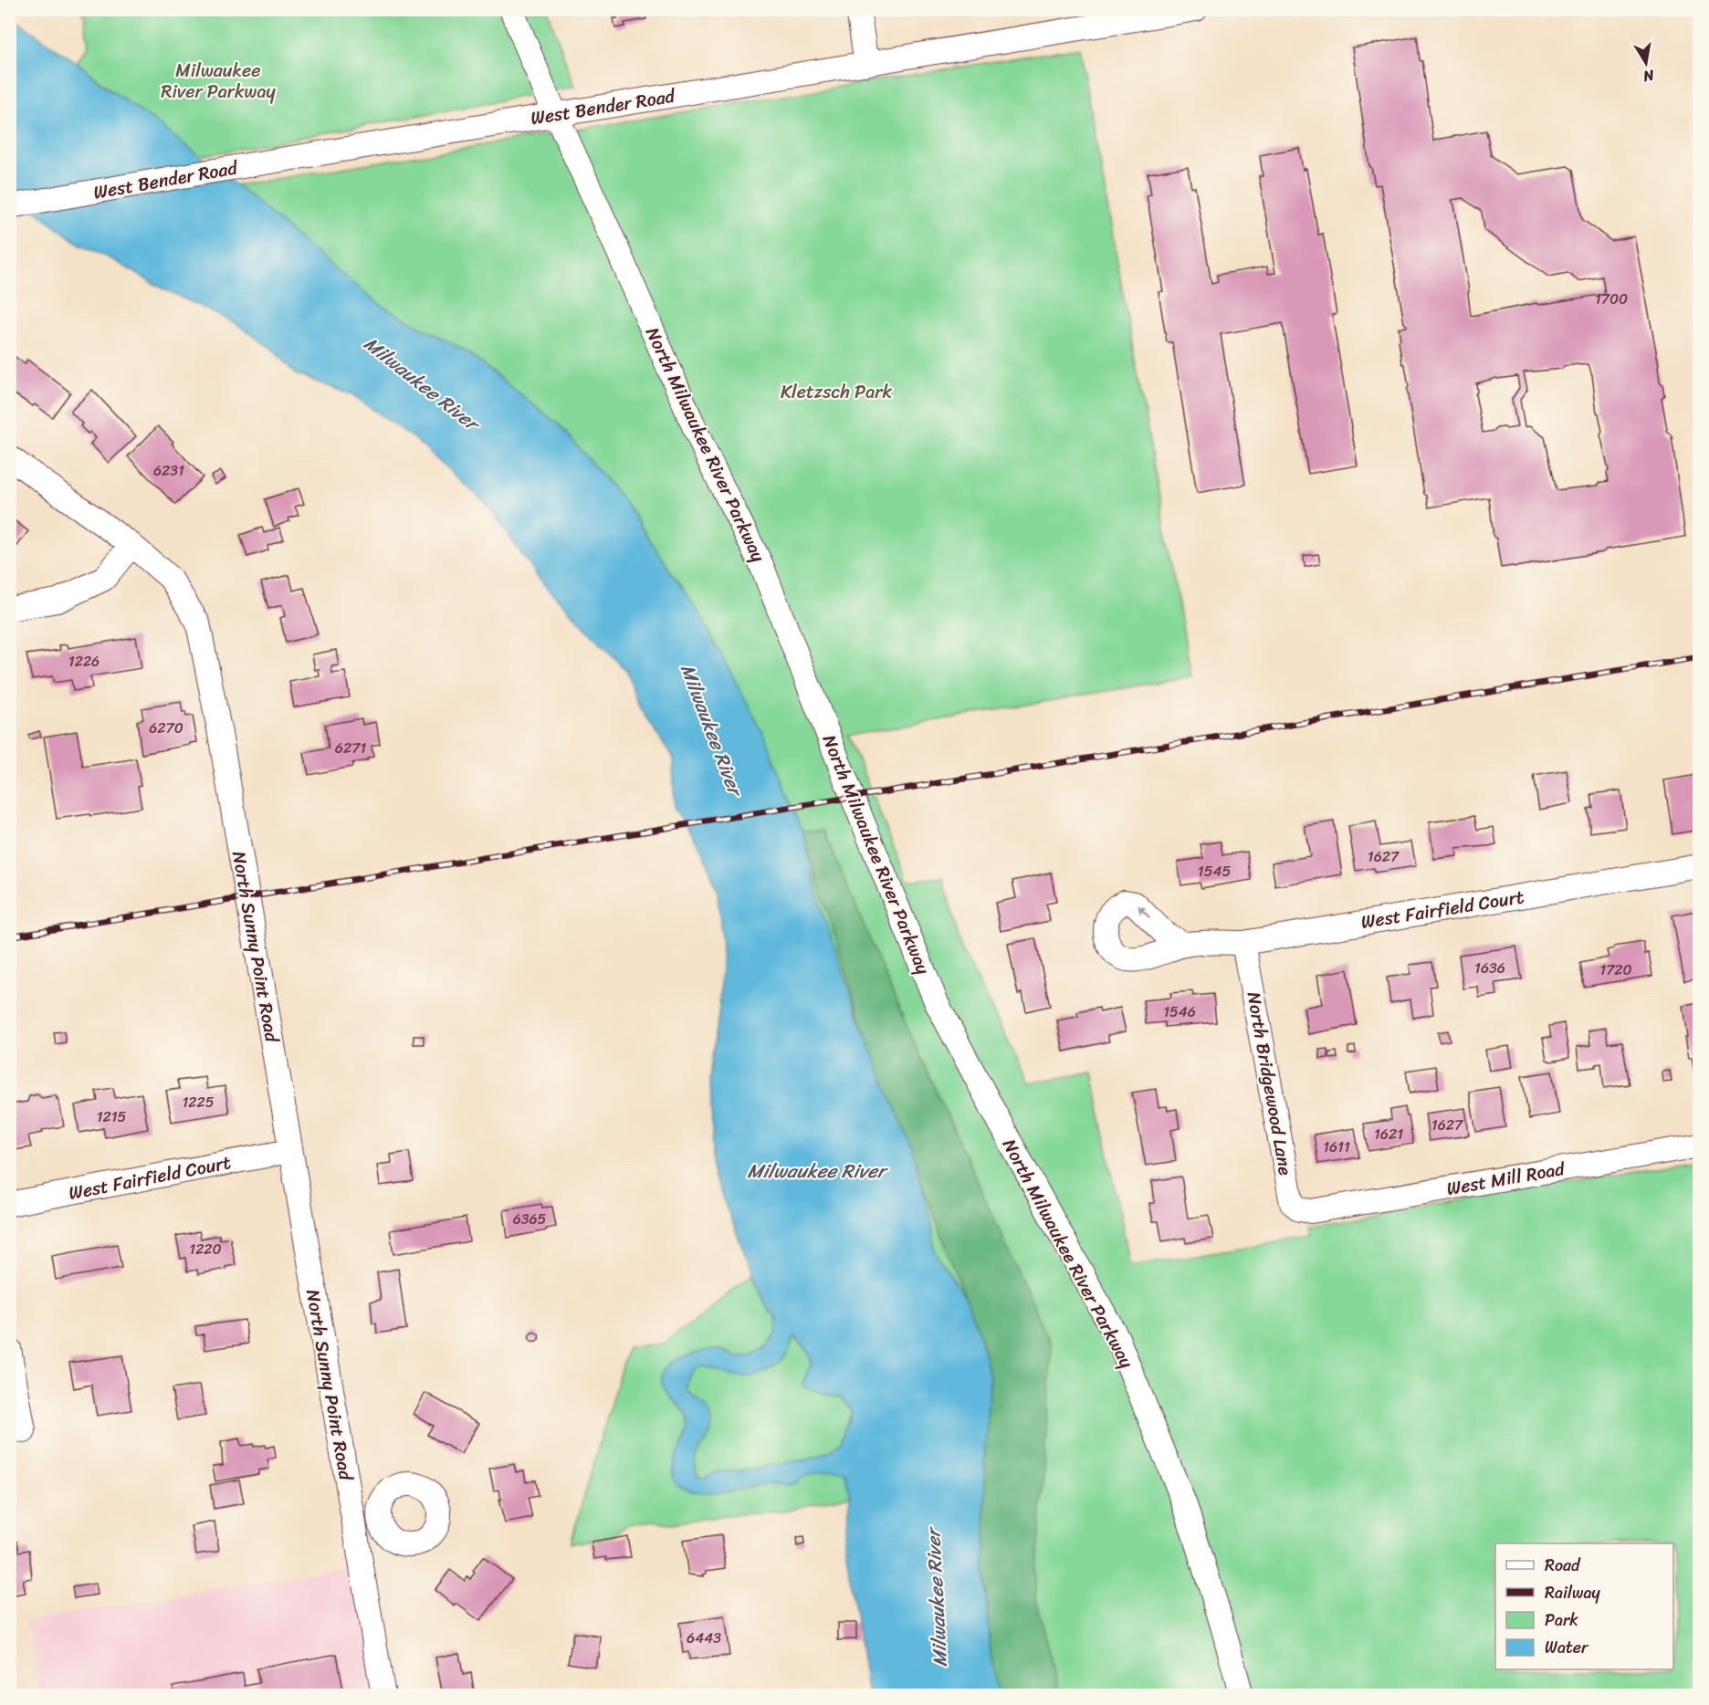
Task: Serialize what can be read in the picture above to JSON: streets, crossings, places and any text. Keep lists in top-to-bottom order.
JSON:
{
  "streets": {
    "street": [
      "West Bender Road",
      "North Milwaukee River Parkway",
      "West Fairfield Court",
      "North Sunny Point Road",
      "North Bridgewood Lane",
      "West Mill Road"
    ]
  },
  "crossings": [
    ["West Bender Road", "North Milwaukee River Parkway"],
    ["West Fairfield Court", "North Sunny Point Road"],
    ["West Fairfield Court", "North Bridgewood Lane"],
    ["North Bridgewood Lane", "West Mill Road"]
  ],
  "water": ["Milwaukee River"],
  "parks": ["Milwaukee River Parkway", "Kletzsch Park"],
  "house_numbers": [
    "1700",
    "6231",
    "1226",
    "6270",
    "6271",
    "1627",
    "1545",
    "1636",
    "1720",
    "1546",
    "1225",
    "1215",
    "1627",
    "1621",
    "1611",
    "6365",
    "1220",
    "6443"
  ],
  "legend": [
    "Road",
    "Railway",
    "Park",
    "Water"
  ],
  "north": "bottom"
}
